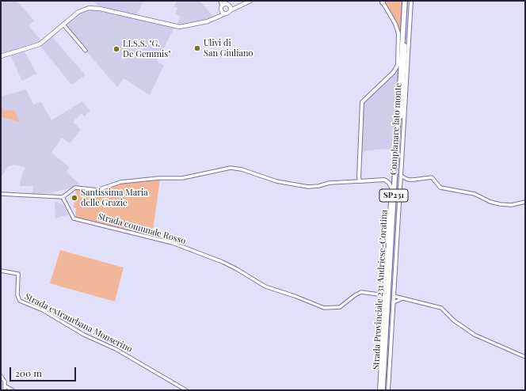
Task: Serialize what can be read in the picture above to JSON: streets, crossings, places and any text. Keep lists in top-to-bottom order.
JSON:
{
  "streets": {
    "highway": ["SP231", "Strada Provinciale 231 Andriese-Coratina"],
    "street": ["Complanare lato monte", "Strada comunale Rosso", "Strada extraurbana Monserino"]
  },
  "places": ["Ulivi di San Giuliano", "I.I.S.S. \"G. De Gemmis\"", "Santissima Maria delle Grazie"],
  "scale_bar": "200 m"
}
